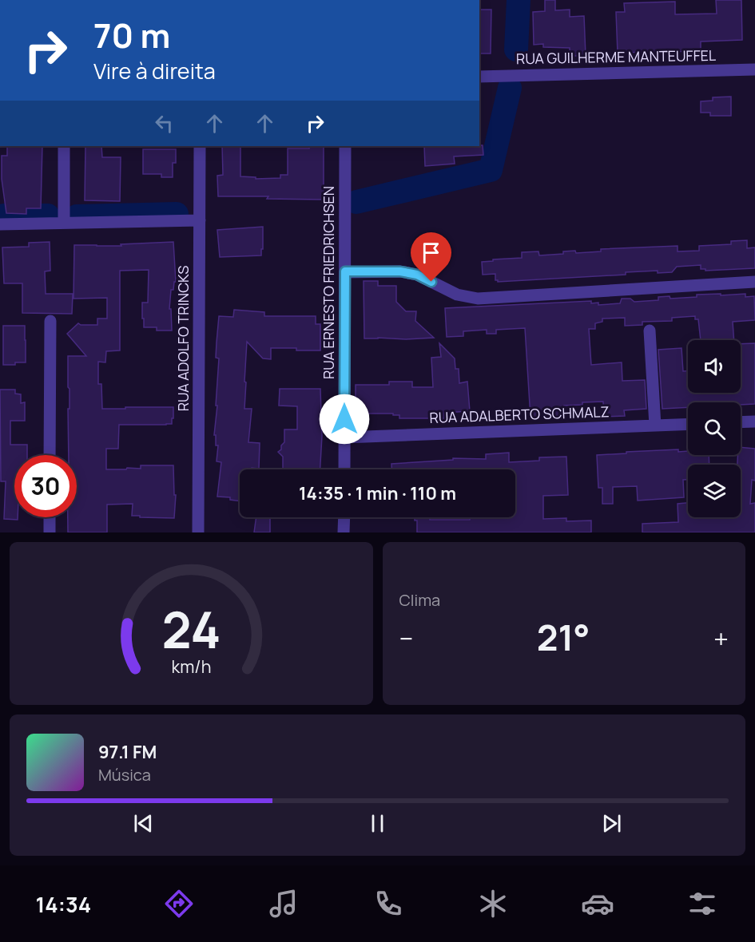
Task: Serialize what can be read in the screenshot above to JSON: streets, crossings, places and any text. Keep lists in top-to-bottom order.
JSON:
{
  "streets": {
    "street": [
      "RUA GUILHERME MANTEUFFEL",
      "RUA ERNESTO FRIEDRICHSEN",
      "RUA ADOLFO TRINCKS",
      "RUA ADALBERTO SCHMALZ"
    ]
  },
  "crossings": [
    ["RUA ERNESTO FRIEDRICHSEN", "RUA ADALBERTO SCHMALZ"]
  ],
  "page": {
    "turn": ["70 m", "Vire à direita"],
    "limit": "30",
    "trip": "14:35 · 1 min · 110 m",
    "tile": "Clima",
    "heat": ["−", "21°", "+"],
    "song": ["97.1 FM", "Música"],
    "tabs": "14:34",
    "gauge": ["24", "km/h"]
  }
}
